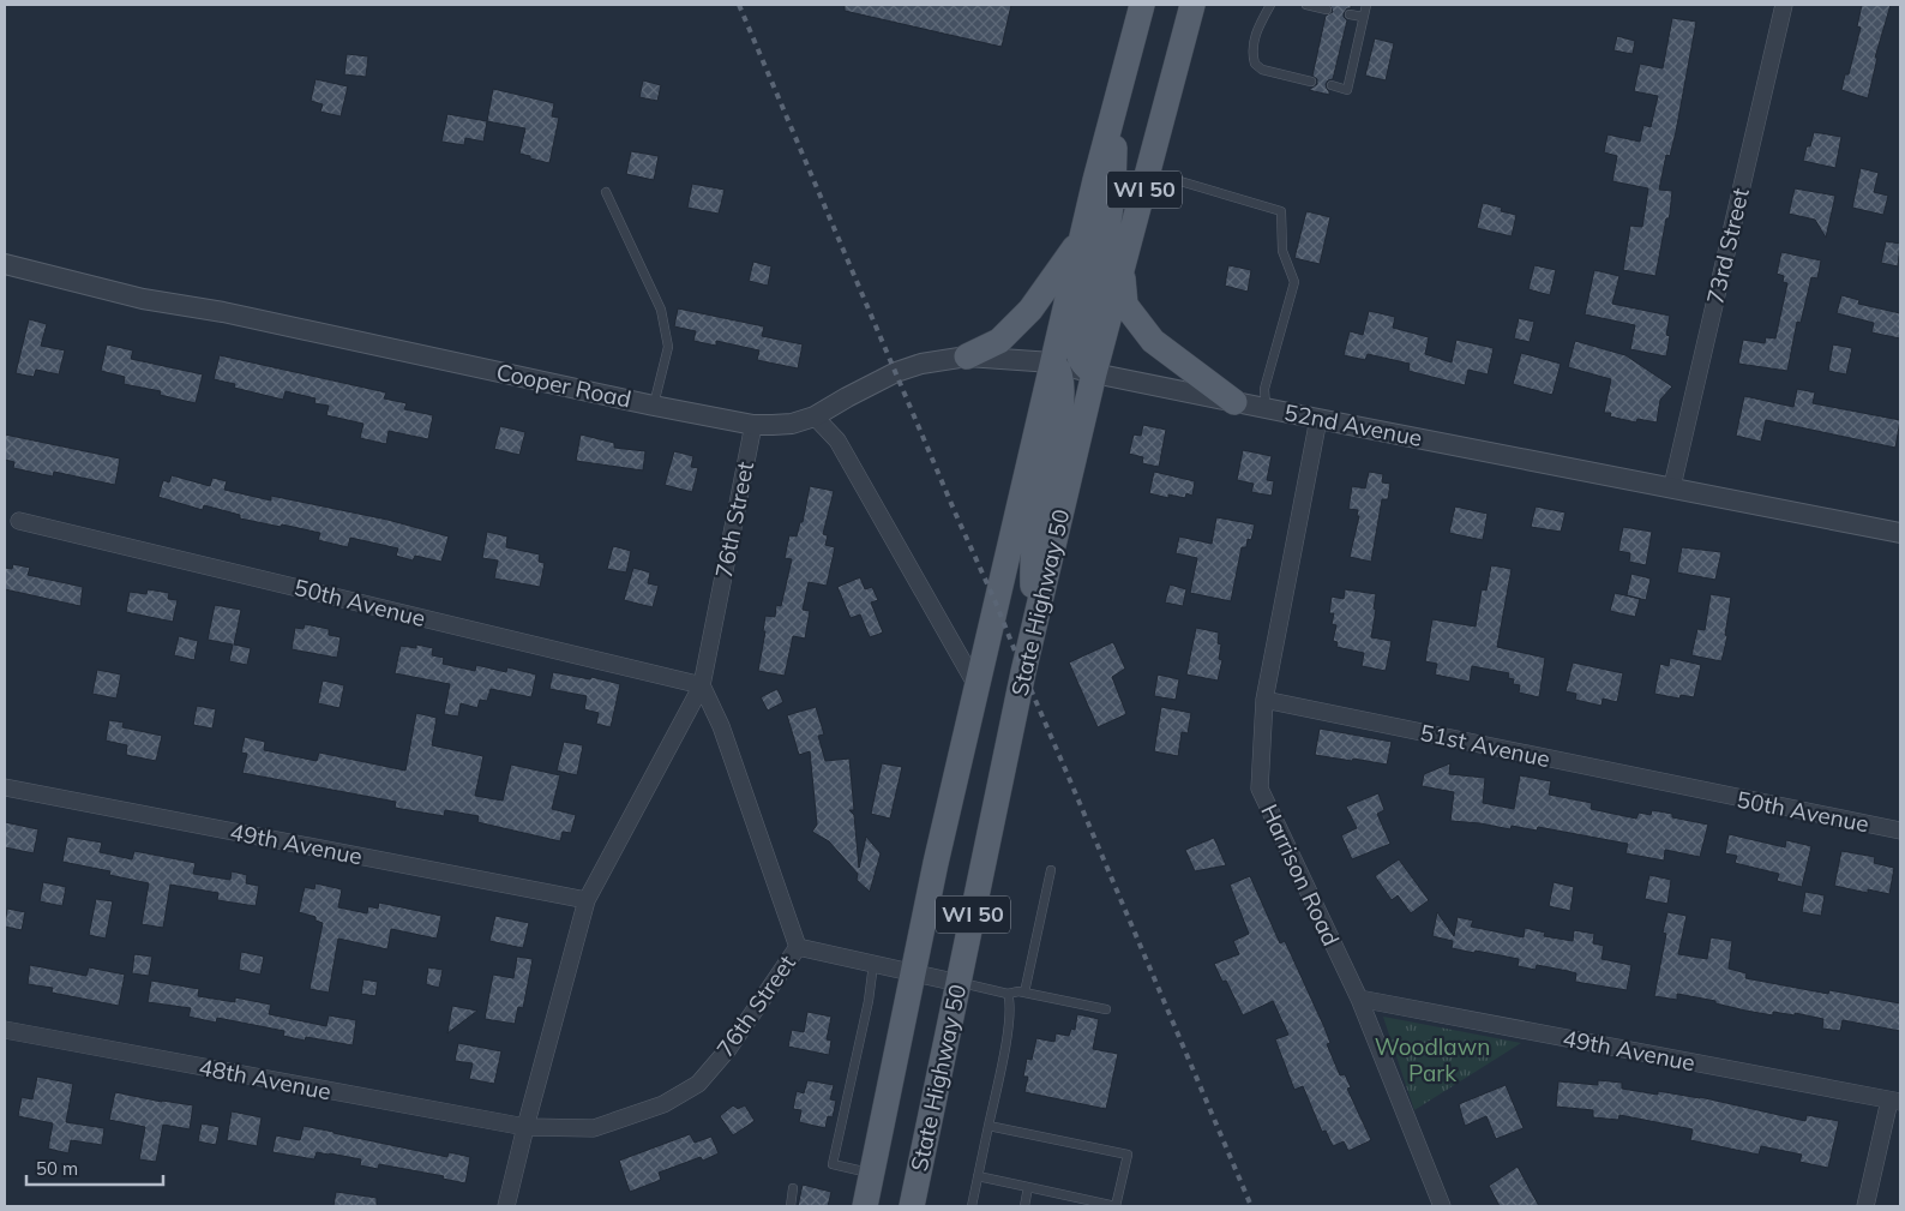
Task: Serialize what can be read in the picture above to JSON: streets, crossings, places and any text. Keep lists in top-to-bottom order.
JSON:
{
  "streets": {
    "main road": ["WI 50", "State Highway 50"],
    "street": [
      "73rd Street",
      "Cooper Road",
      "52nd Avenue",
      "76th Street",
      "50th Avenue",
      "51st Avenue",
      "49th Avenue",
      "Harrison Road",
      "48th Avenue"
    ]
  },
  "crossings": [
    ["73rd Street", "52nd Avenue"],
    ["Cooper Road", "52nd Avenue"],
    ["Cooper Road", "76th Street"],
    ["52nd Avenue", "State Highway 50"],
    ["52nd Avenue", "Harrison Road"],
    ["76th Street", "50th Avenue"],
    ["76th Street", "49th Avenue"],
    ["76th Street", "48th Avenue"],
    ["50th Avenue", "51st Avenue"],
    ["51st Avenue", "Harrison Road"],
    ["49th Avenue", "Harrison Road"]
  ],
  "parks": ["Woodlawn Park"],
  "scale_bar": "50 m"
}
